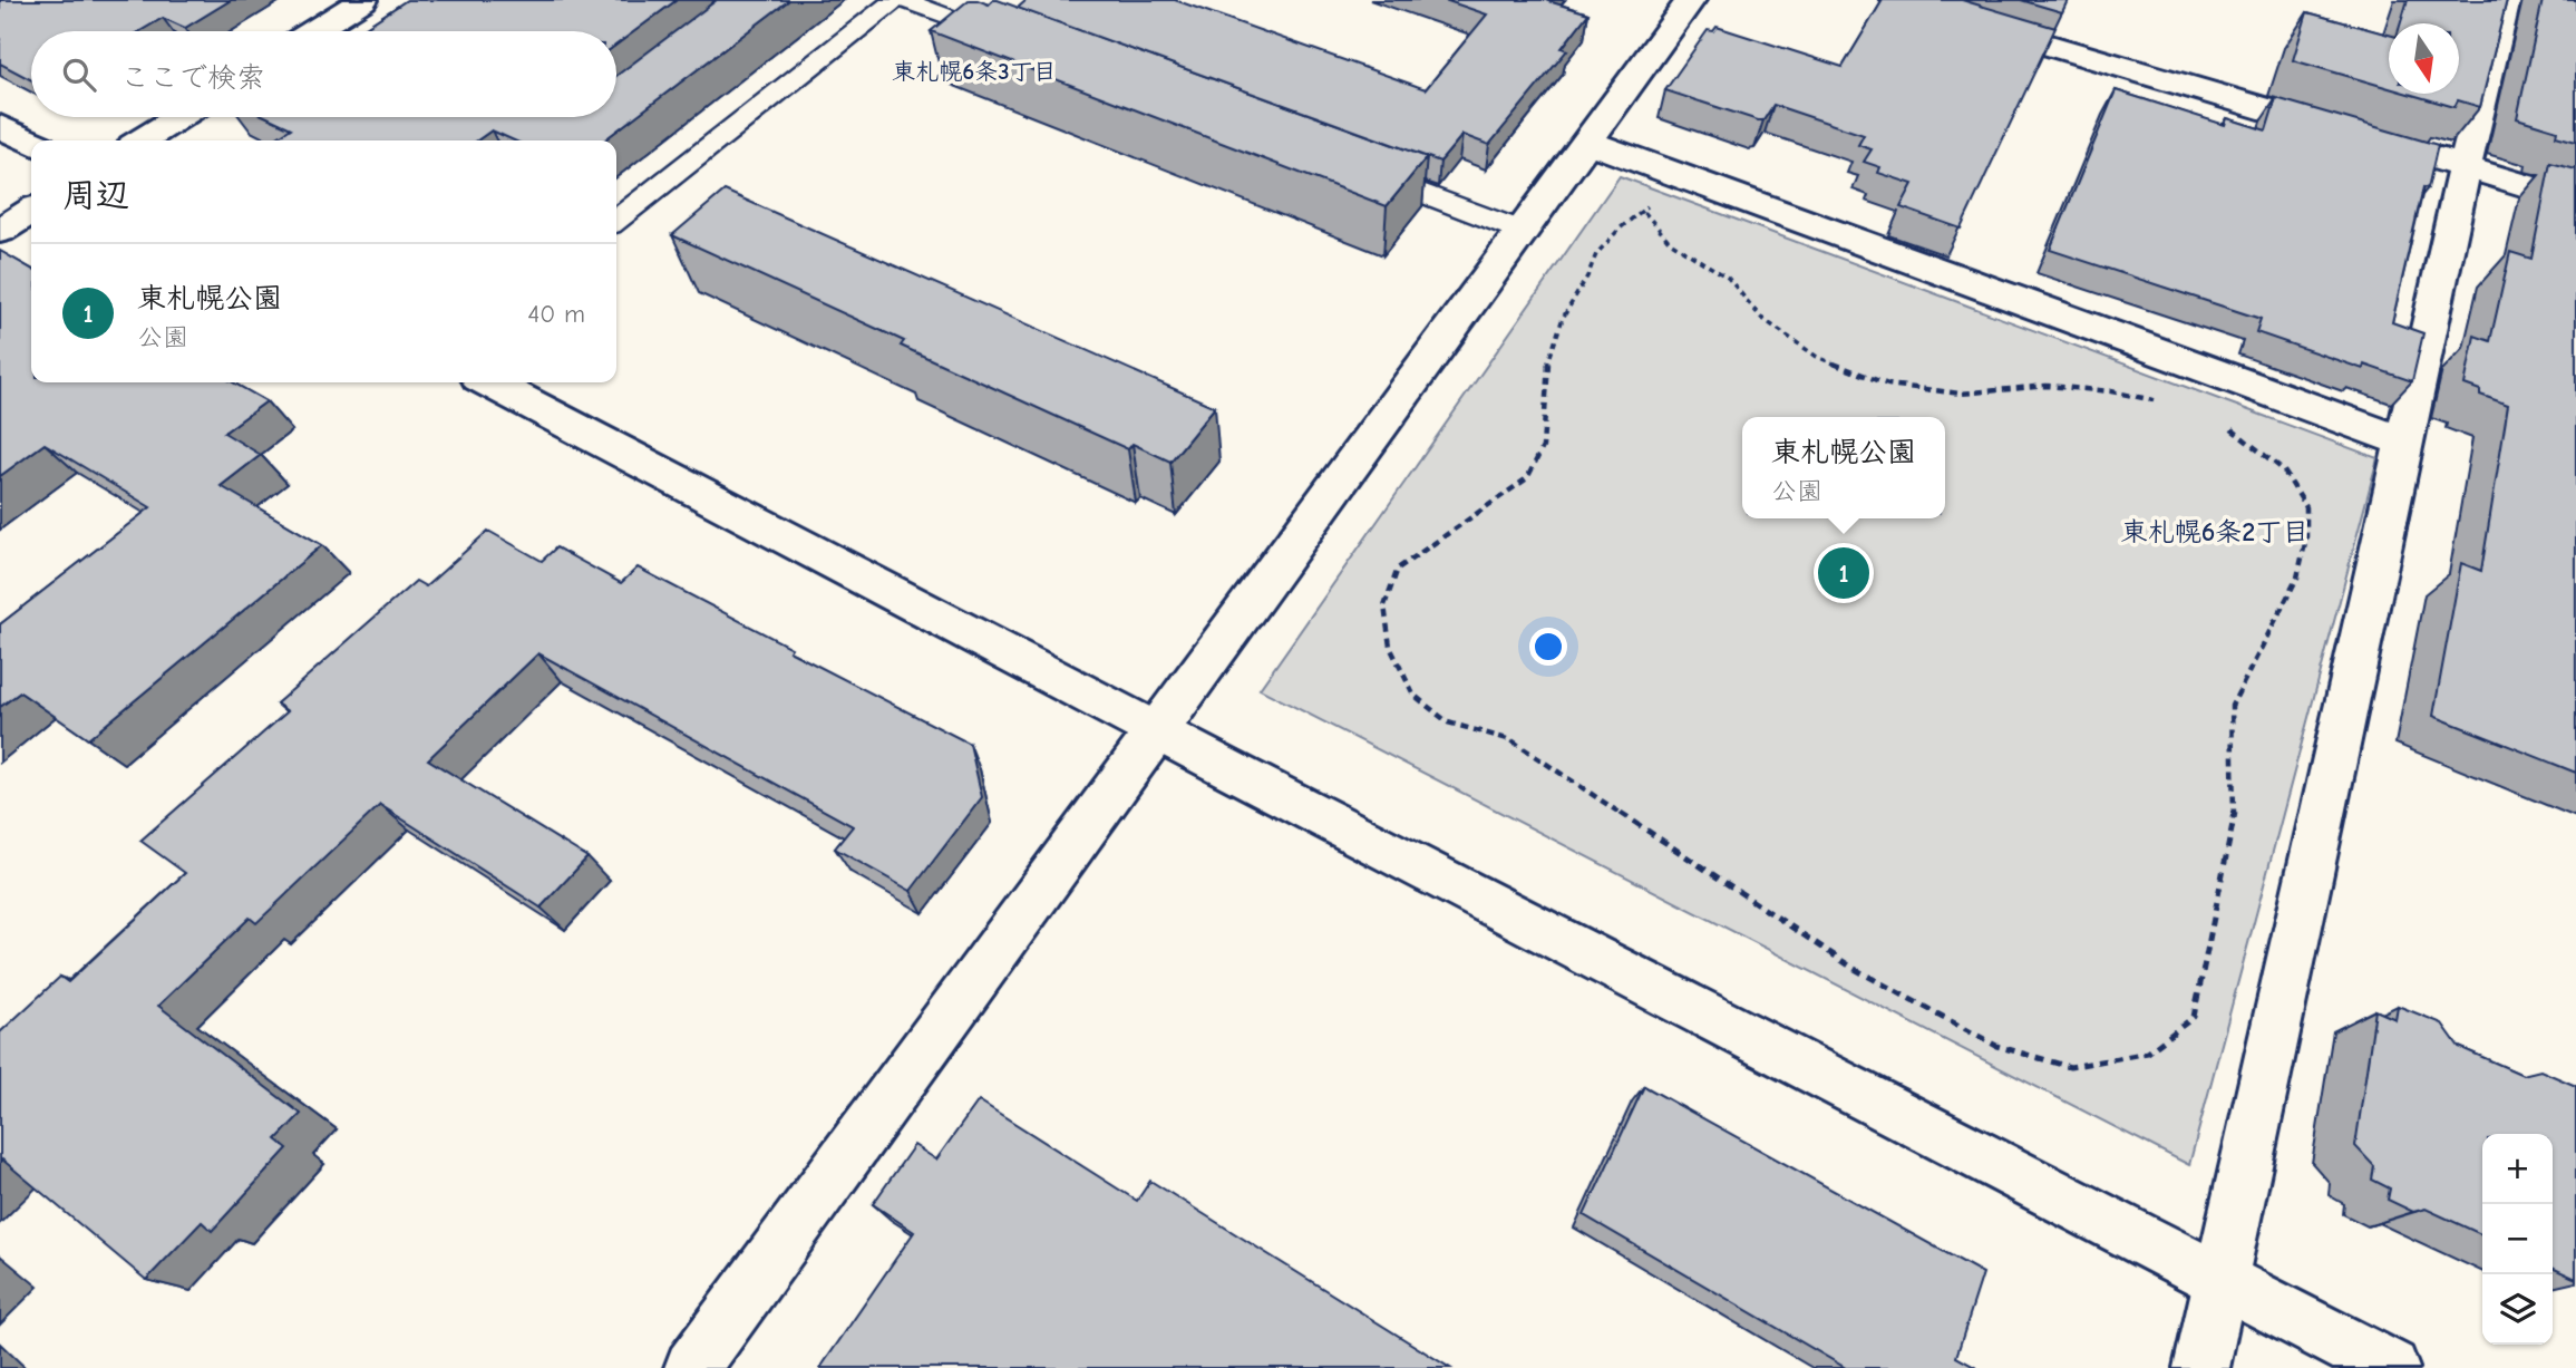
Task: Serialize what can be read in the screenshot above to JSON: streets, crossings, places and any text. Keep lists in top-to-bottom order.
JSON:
{
  "districts": ["東札幌6条3丁目", "東札幌6条2丁目"],
  "north": "bottom",
  "page": {
    "search": "ここで検索",
    "heading": "周辺",
    "list": [
      {
        "mark": "1",
        "name": "東札幌公園",
        "note": "公園",
        "value": "40 m"
      }
    ],
    "popup": ["東札幌公園", "公園"],
    "pins": "1",
    "map_buttons": ["+", "−"]
  }
}
